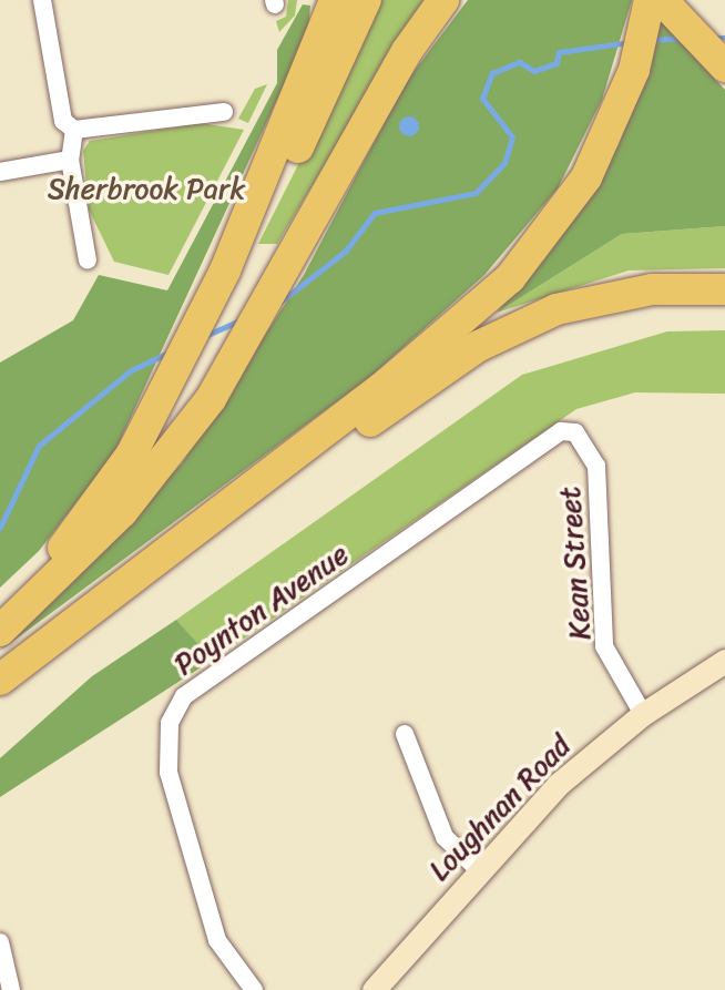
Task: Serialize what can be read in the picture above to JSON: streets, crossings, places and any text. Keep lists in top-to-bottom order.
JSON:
{
  "streets": {
    "main road": ["Loughnan Road"],
    "street": ["Kean Street", "Poynton Avenue"]
  },
  "crossings": [
    ["Kean Street", "Poynton Avenue"],
    ["Kean Street", "Loughnan Road"]
  ],
  "parks": ["Sherbrook Park"]
}
